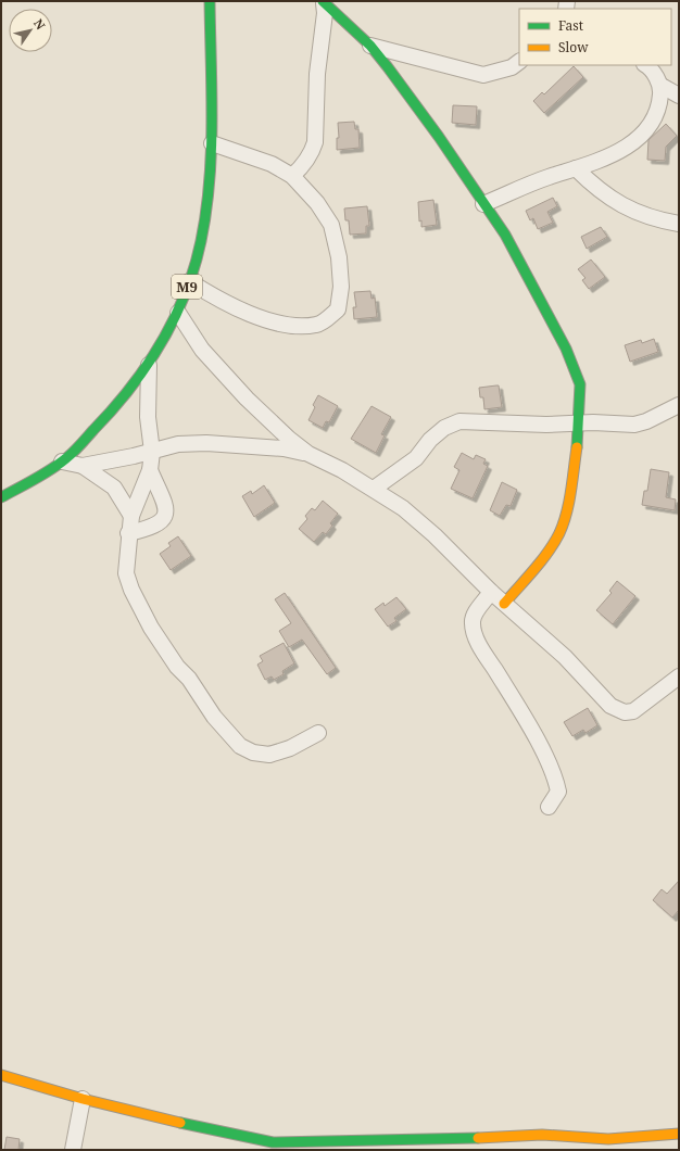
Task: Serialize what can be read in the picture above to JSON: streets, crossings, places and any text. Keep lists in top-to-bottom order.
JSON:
{
  "streets": {
    "street": ["M9"]
  },
  "legend": ["Fast", "Slow"],
  "north": "top right"
}
